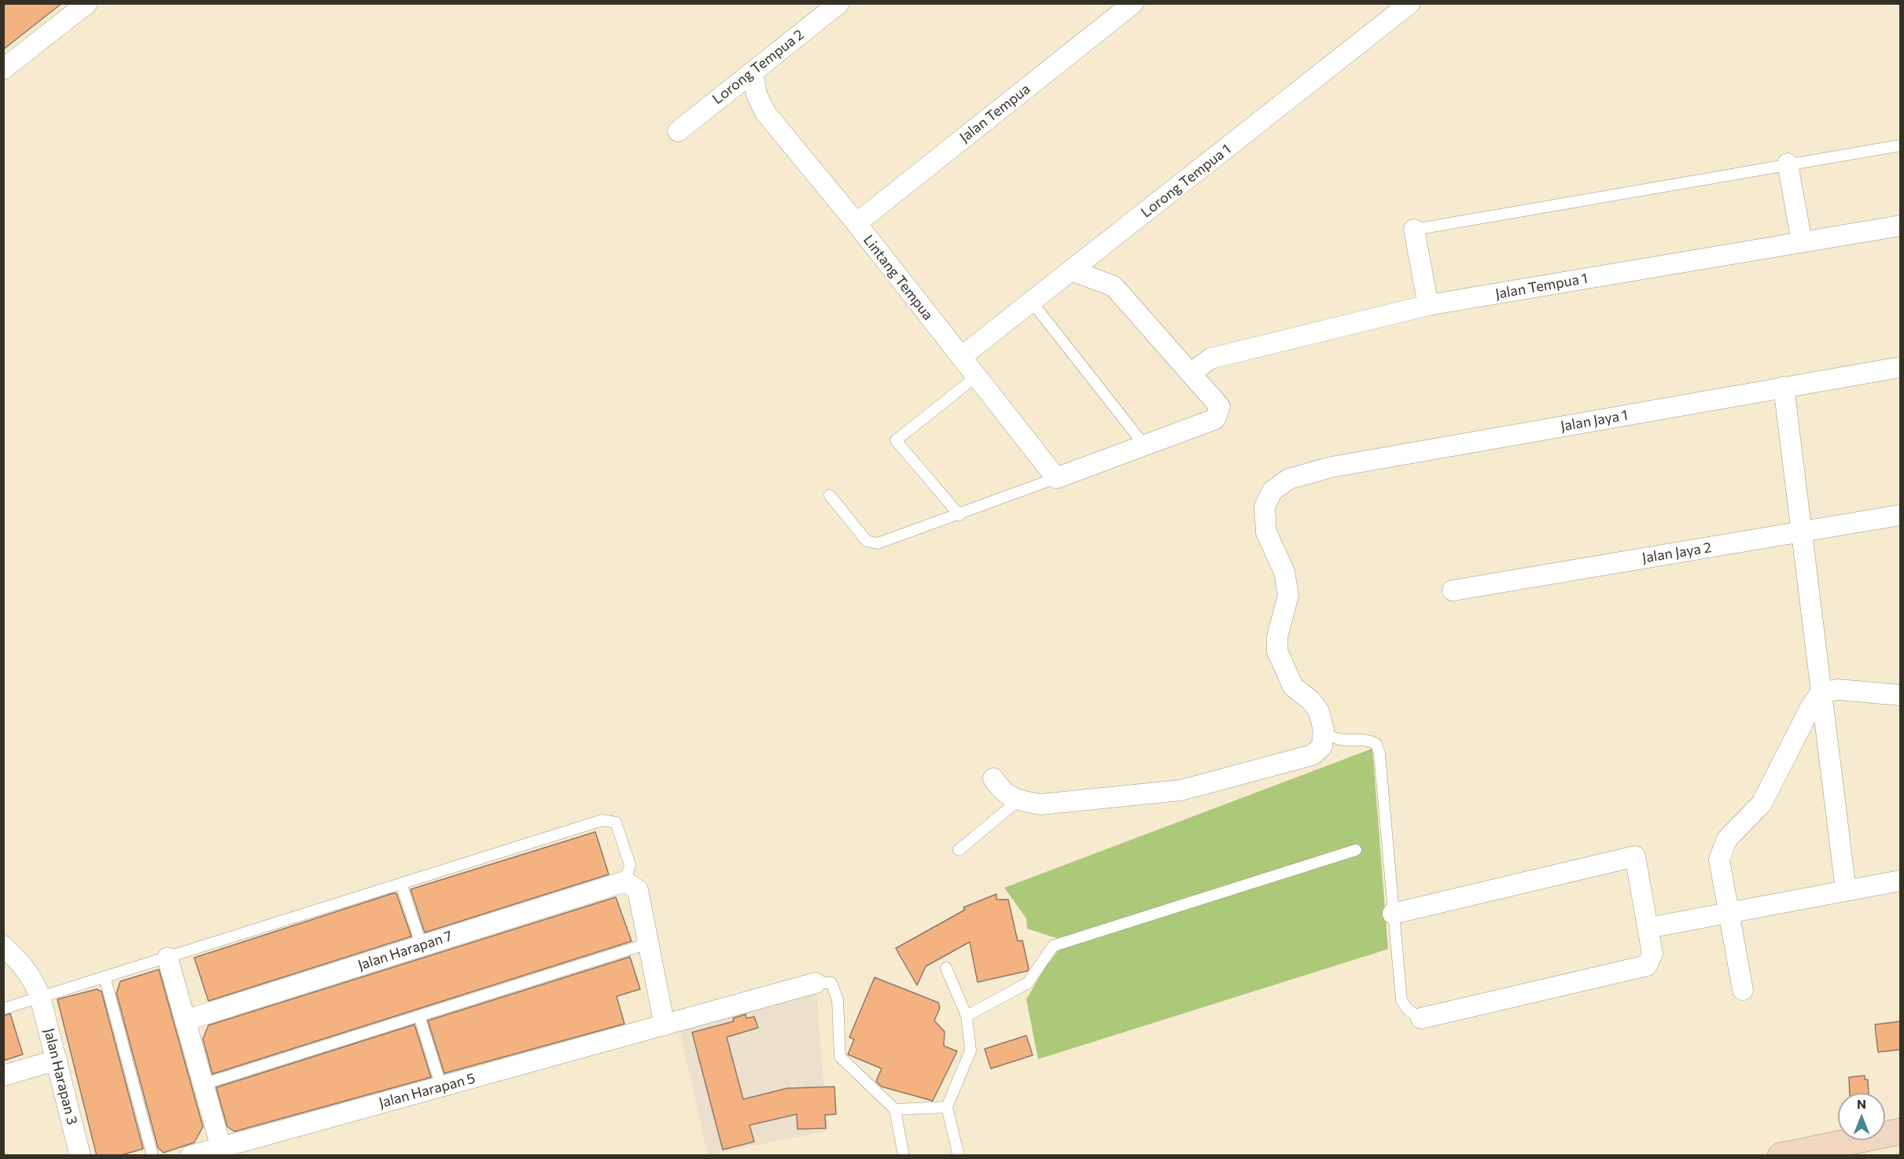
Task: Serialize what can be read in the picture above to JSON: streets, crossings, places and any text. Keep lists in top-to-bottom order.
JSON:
{
  "streets": {
    "street": [
      "Lorong Tempua 2",
      "Jalan Tempua",
      "Lorong Tempua 1",
      "Lintang Tempua",
      "Jalan Tempua 1",
      "Jalan Jaya 1",
      "Jalan Jaya 2",
      "Jalan Harapan 7",
      "Jalan Harapan 3",
      "Jalan Harapan 5"
    ]
  },
  "crossings": [
    ["Lorong Tempua 2", "Lintang Tempua"],
    ["Jalan Tempua", "Lintang Tempua"],
    ["Lorong Tempua 1", "Lintang Tempua"]
  ],
  "north": "top"
}
